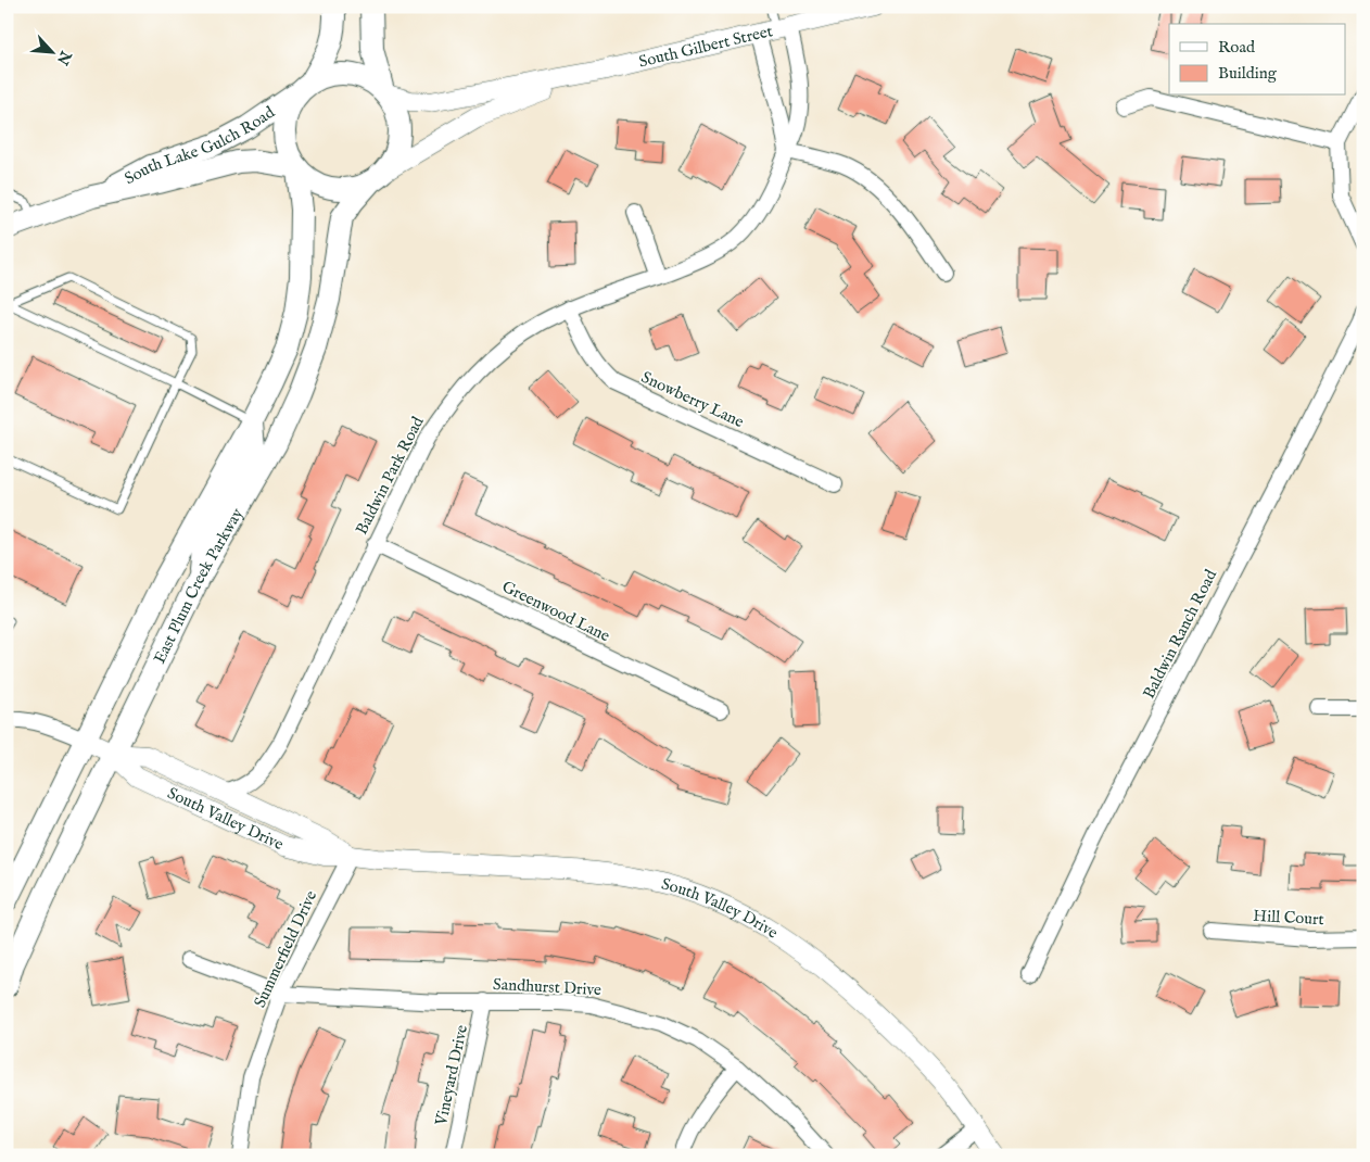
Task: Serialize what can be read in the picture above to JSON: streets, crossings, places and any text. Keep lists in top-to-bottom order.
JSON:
{
  "streets": {
    "main road": ["South Lake Gulch Road", "East Plum Creek Parkway"],
    "street": [
      "South Gilbert Street",
      "Snowberry Lane",
      "Baldwin Park Road",
      "Greenwood Lane",
      "Baldwin Ranch Road",
      "South Valley Drive",
      "Hill Court",
      "Summerfield Drive",
      "Sandhurst Drive",
      "Vineyard Drive"
    ]
  },
  "crossings": [
    ["South Gilbert Street", "South Lake Gulch Road"],
    ["South Gilbert Street", "Baldwin Park Road"],
    ["South Gilbert Street", "East Plum Creek Parkway"],
    ["South Lake Gulch Road", "East Plum Creek Parkway"],
    ["Snowberry Lane", "Baldwin Park Road"],
    ["Baldwin Park Road", "Greenwood Lane"],
    ["Baldwin Park Road", "South Valley Drive"],
    ["East Plum Creek Parkway", "South Valley Drive"],
    ["South Valley Drive", "Summerfield Drive"],
    ["Summerfield Drive", "Sandhurst Drive"],
    ["Sandhurst Drive", "Vineyard Drive"]
  ],
  "legend": ["Road", "Building"],
  "north": "bottom right"
}
